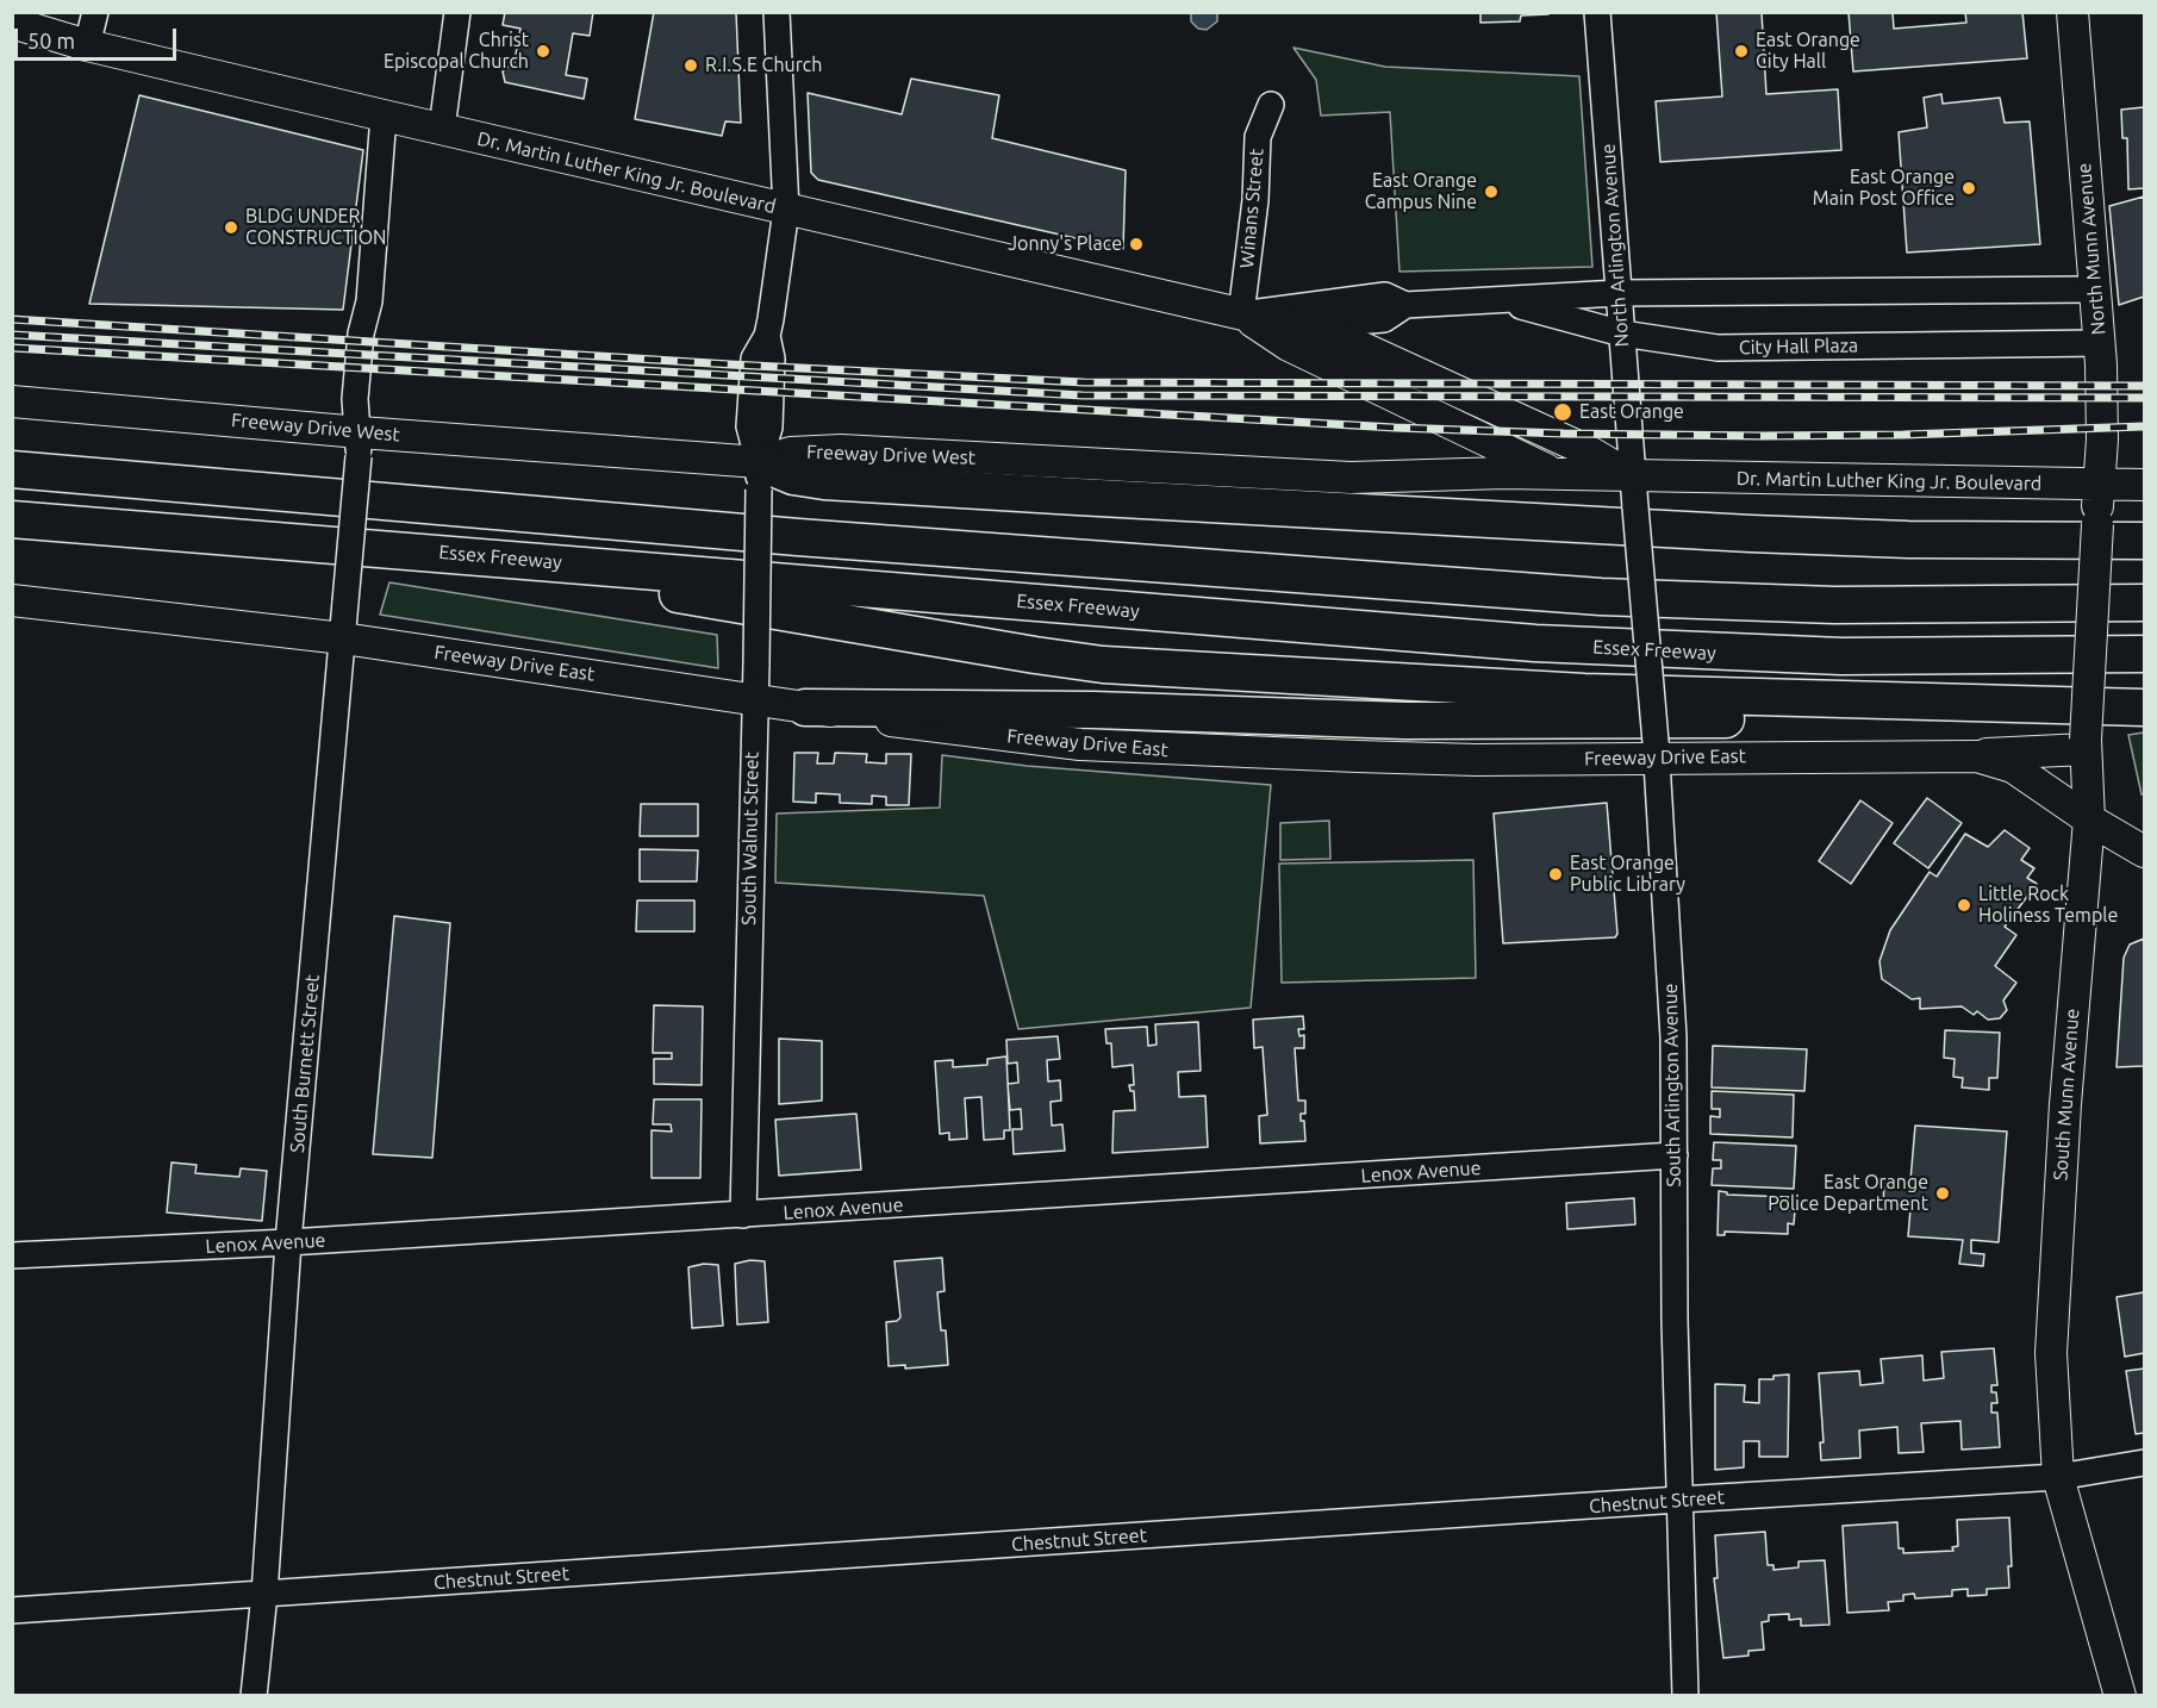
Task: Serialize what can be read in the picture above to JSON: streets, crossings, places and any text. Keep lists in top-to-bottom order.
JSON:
{
  "streets": {
    "highway": ["Essex Freeway"],
    "main road": [
      "Dr. Martin Luther King Jr. Boulevard",
      "North Munn Avenue",
      "Freeway Drive West",
      "Freeway Drive East",
      "South Munn Avenue"
    ],
    "street": [
      "Winans Street",
      "North Arlington Avenue",
      "City Hall Plaza",
      "South Walnut Street",
      "South Burnett Street",
      "South Arlington Avenue",
      "Lenox Avenue",
      "Chestnut Street"
    ]
  },
  "crossings": [
    ["Dr. Martin Luther King Jr. Boulevard", "Winans Street"],
    ["Dr. Martin Luther King Jr. Boulevard", "North Arlington Avenue"],
    ["Dr. Martin Luther King Jr. Boulevard", "North Munn Avenue"],
    ["Dr. Martin Luther King Jr. Boulevard", "City Hall Plaza"],
    ["Dr. Martin Luther King Jr. Boulevard", "Freeway Drive West"],
    ["Dr. Martin Luther King Jr. Boulevard", "South Walnut Street"],
    ["Dr. Martin Luther King Jr. Boulevard", "South Burnett Street"],
    ["Dr. Martin Luther King Jr. Boulevard", "South Arlington Avenue"],
    ["Dr. Martin Luther King Jr. Boulevard", "South Munn Avenue"],
    ["Winans Street", "City Hall Plaza"],
    ["North Arlington Avenue", "City Hall Plaza"],
    ["North Arlington Avenue", "South Arlington Avenue"],
    ["North Munn Avenue", "City Hall Plaza"],
    ["North Munn Avenue", "South Munn Avenue"],
    ["Freeway Drive West", "South Walnut Street"],
    ["Freeway Drive West", "South Burnett Street"],
    ["Freeway Drive East", "South Walnut Street"],
    ["Freeway Drive East", "South Burnett Street"],
    ["Freeway Drive East", "South Arlington Avenue"],
    ["Freeway Drive East", "South Munn Avenue"],
    ["South Walnut Street", "Lenox Avenue"],
    ["South Burnett Street", "Lenox Avenue"],
    ["South Burnett Street", "Chestnut Street"],
    ["South Arlington Avenue", "Lenox Avenue"],
    ["South Arlington Avenue", "Chestnut Street"],
    ["South Munn Avenue", "Chestnut Street"]
  ],
  "places": [
    "Christ Episcopal Church",
    "East Orange City Hall",
    "R.I.S.E Church",
    "East Orange Main Post Office",
    "East Orange Campus Nine",
    "BLDG UNDER CONSTRUCTION",
    "Jonny's Place",
    "East Orange",
    "East Orange Public Library",
    "Little Rock Holiness Temple",
    "East Orange Police Department"
  ],
  "scale_bar": "50 m"
}
